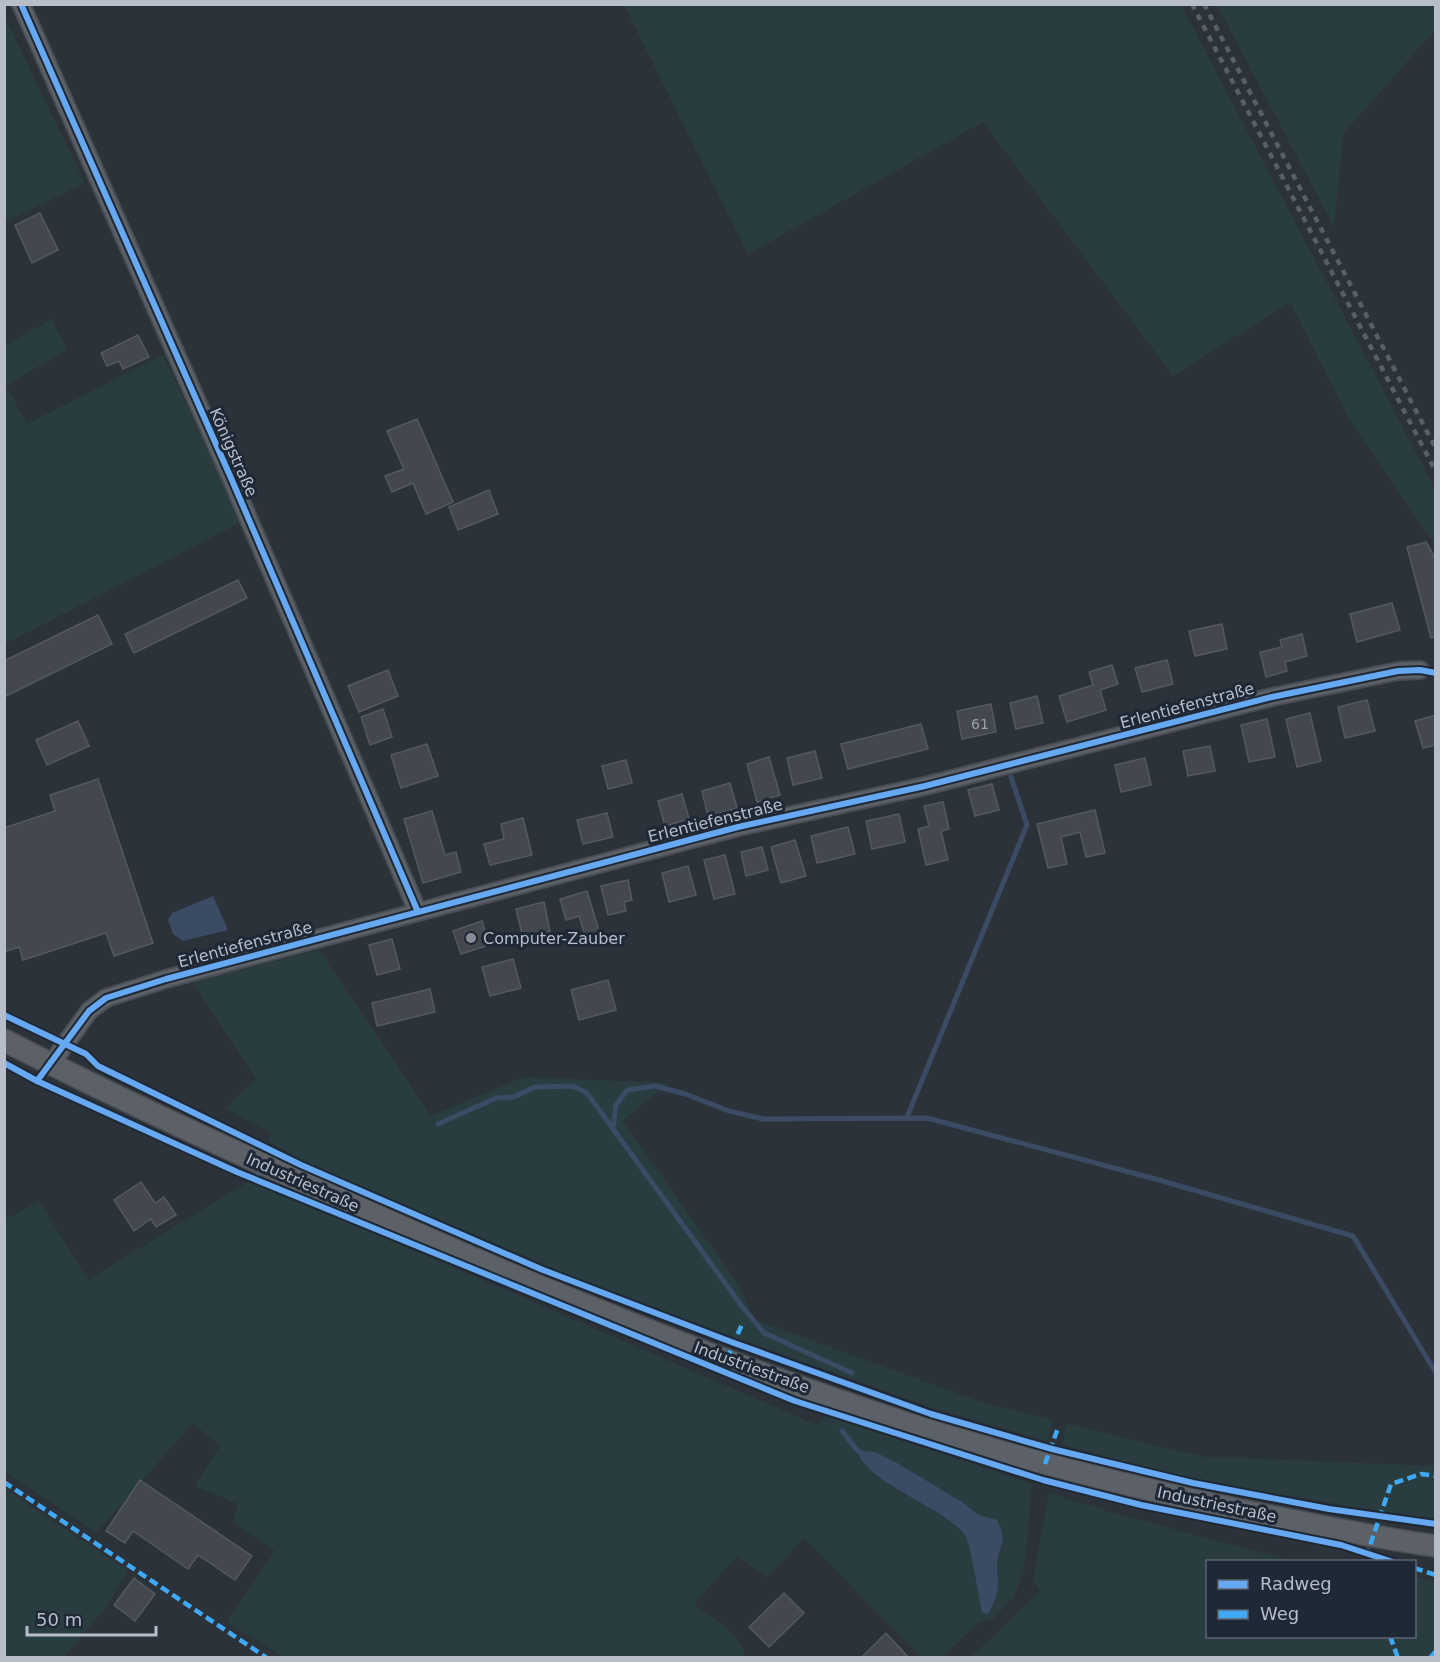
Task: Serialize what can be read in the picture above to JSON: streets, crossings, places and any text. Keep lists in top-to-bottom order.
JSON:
{
  "streets": {
    "street": ["Königstraße", "Erlentiefenstraße", "Industriestraße"]
  },
  "crossings": [
    ["Königstraße", "Erlentiefenstraße"],
    ["Erlentiefenstraße", "Industriestraße"]
  ],
  "places": ["Computer-Zauber"],
  "house_numbers": ["61"],
  "legend": ["Radweg", "Weg"],
  "scale_bar": "50 m"
}
